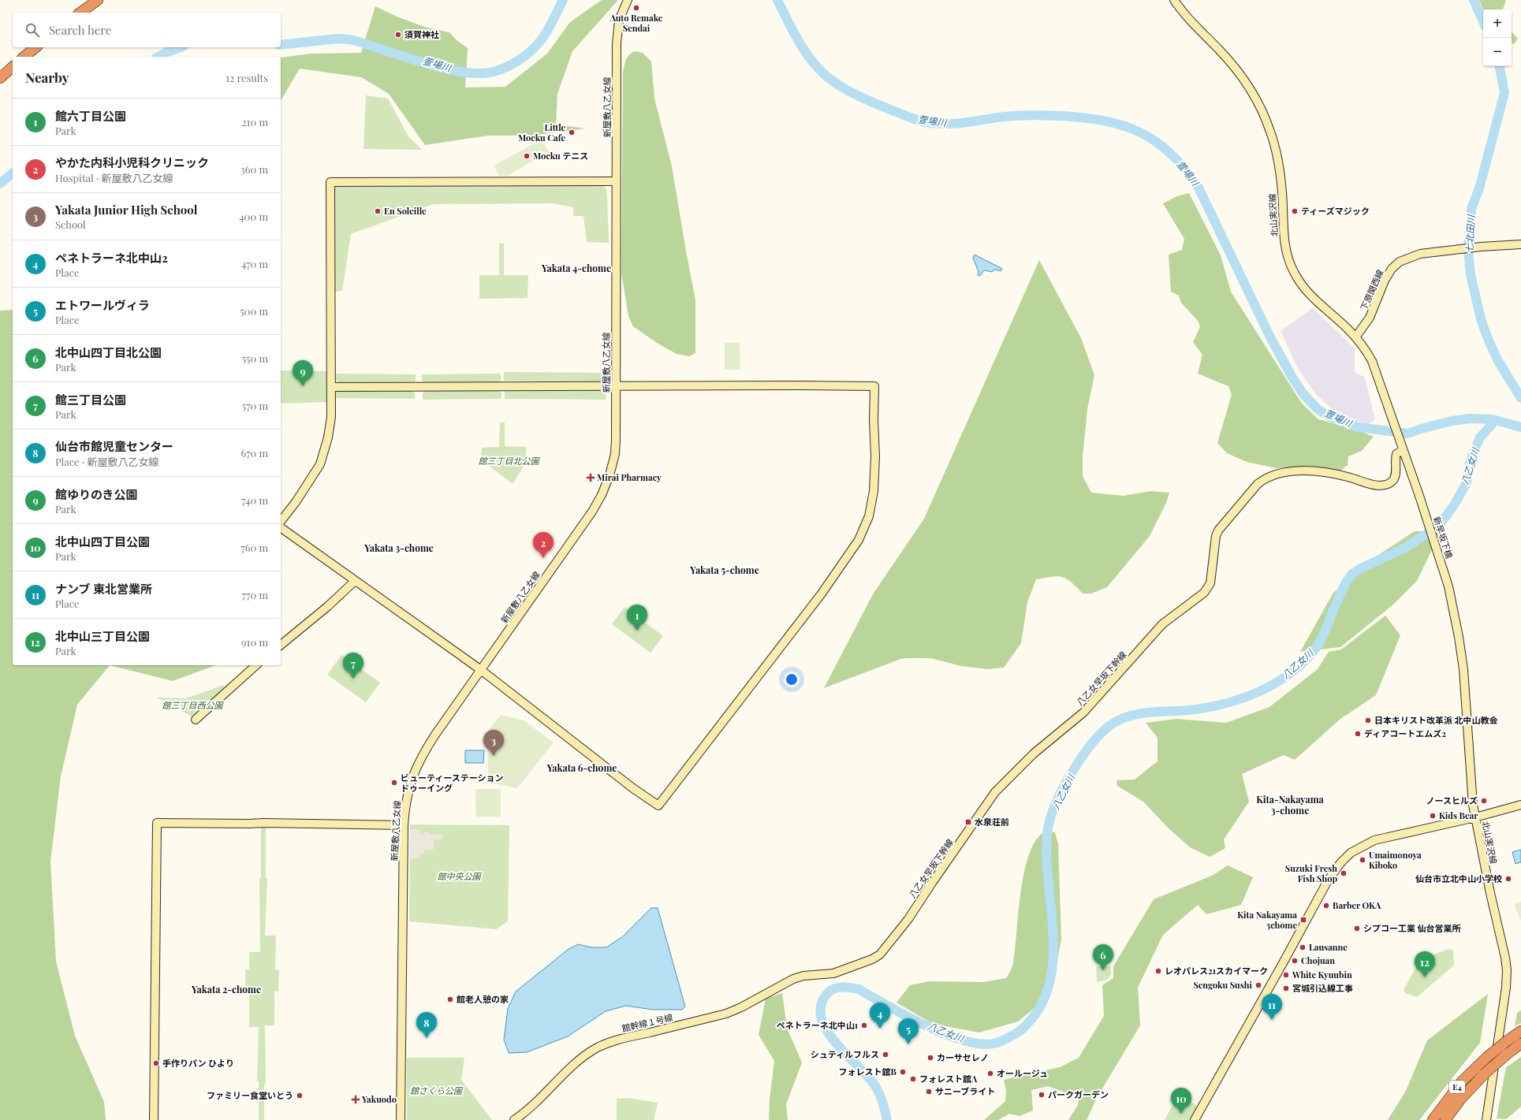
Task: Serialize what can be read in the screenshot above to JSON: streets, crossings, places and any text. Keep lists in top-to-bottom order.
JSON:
{
  "streets": {
    "highway": ["E4"],
    "street": [
      "新屋敷八乙女線",
      "北山実沢線",
      "下原関西線",
      "新早坂下橋",
      "八乙女早坂下幹線",
      "館幹線１号線"
    ]
  },
  "crossings": [
    ["北山実沢線", "下原関西線"],
    ["北山実沢線", "新早坂下橋"],
    ["北山実沢線", "八乙女早坂下幹線"],
    ["新早坂下橋", "八乙女早坂下幹線"],
    ["八乙女早坂下幹線", "館幹線１号線"]
  ],
  "districts": [
    "Yakata 4-chome",
    "Yakata 3-chome",
    "Yakata 5-chome",
    "Yakata 6-chome",
    "Kita-Nakayama 3-chome",
    "Yakata 2-chome"
  ],
  "water": ["萱場川", "七北田川", "八乙女川"],
  "parks": [
    "館三丁目北公園",
    "館三丁目西公園",
    "館中央公園",
    "館さくら公園"
  ],
  "places": {
    "other": [
      "Auto Remake Sendai",
      "須賀神社",
      "Little Mocku Cafe",
      "Mocku テニス",
      "En Soleille",
      "ティーズマジック",
      "日本キリスト改革派 北中山教会",
      "ディアコートエムズ2",
      "ビューティーステーション ドゥーイング",
      "ノースヒルズ",
      "Kids Bear",
      "Umaimonoya Kiboko",
      "Suzuki Fresh Fish Shop",
      "仙台市立北中山小学校",
      "Barber OKA",
      "シプコー工業 仙台営業所",
      "Lausanne",
      "Chojuan",
      "レオパレス21スカイマーク",
      "White Kyuubin",
      "Sengoku Sushi",
      "宮城引込線工事",
      "館老人憩の家",
      "ペネトラーネ北中山1",
      "シュティルフルス",
      "カーサセレノ",
      "手作りパン ひより",
      "フォレスト舘B",
      "オールージュ",
      "フォレスト舘A",
      "サニーブライト",
      "パークガーデン",
      "ファミリー食堂いとう"
    ],
    "health": ["Mirai Pharmacy", "Yakuodo"],
    "transit": ["水泉荘前", "Kita Nakayama 3chōme"]
  },
  "page": {
    "map_buttons": ["+", "−"],
    "search": "Search here",
    "heading": ["Nearby", "12 results"],
    "list": [
      {
        "mark": "1",
        "name": "館六丁目公園",
        "note": "Park",
        "value": "210 m"
      },
      {
        "mark": "2",
        "name": "やかた内科小児科クリニック",
        "note": "Hospital · 新屋敷八乙女線",
        "value": "360 m"
      },
      {
        "mark": "3",
        "name": "Yakata Junior High School",
        "note": "School",
        "value": "400 m"
      },
      {
        "mark": "4",
        "name": "ペネトラーネ北中山2",
        "note": "Place",
        "value": "470 m"
      },
      {
        "mark": "5",
        "name": "エトワールヴィラ",
        "note": "Place",
        "value": "500 m"
      },
      {
        "mark": "6",
        "name": "北中山四丁目北公園",
        "note": "Park",
        "value": "550 m"
      },
      {
        "mark": "7",
        "name": "館三丁目公園",
        "note": "Park",
        "value": "570 m"
      },
      {
        "mark": "8",
        "name": "仙台市館児童センター",
        "note": "Place · 新屋敷八乙女線",
        "value": "670 m"
      },
      {
        "mark": "9",
        "name": "館ゆりのき公園",
        "note": "Park",
        "value": "740 m"
      },
      {
        "mark": "10",
        "name": "北中山四丁目公園",
        "note": "Park",
        "value": "760 m"
      },
      {
        "mark": "11",
        "name": "ナンブ 東北営業所",
        "note": "Place",
        "value": "770 m"
      },
      {
        "mark": "12",
        "name": "北中山三丁目公園",
        "note": "Park",
        "value": "910 m"
      }
    ],
    "pins": [
      "9",
      "2",
      "1",
      "7",
      "3",
      "6",
      "12",
      "11",
      "4",
      "8",
      "5",
      "10"
    ]
  }
}
